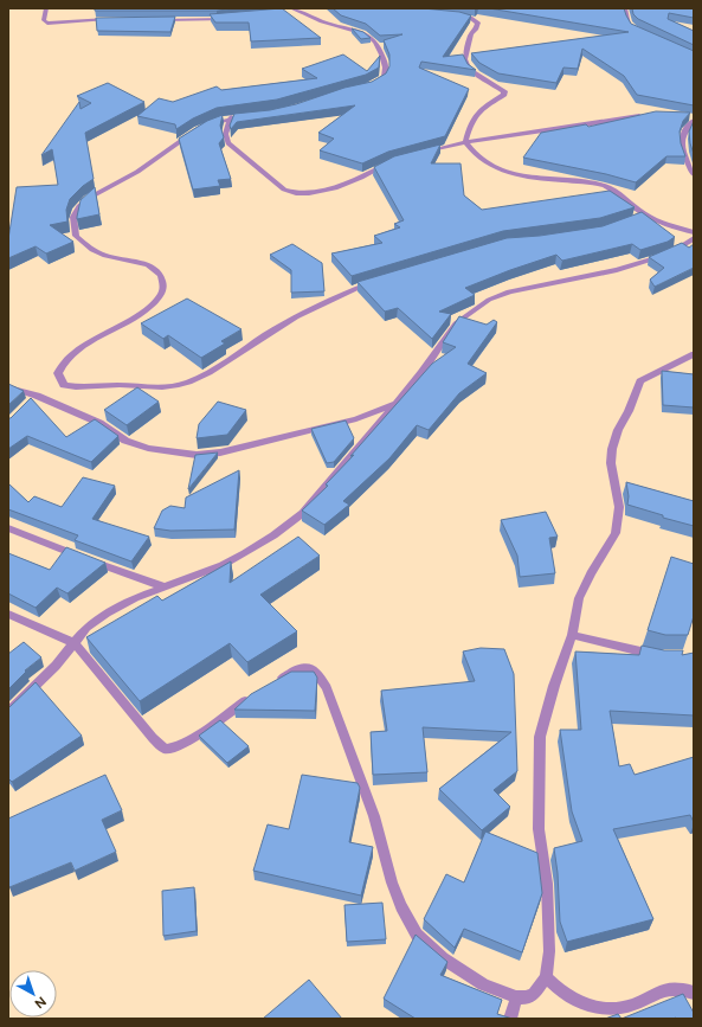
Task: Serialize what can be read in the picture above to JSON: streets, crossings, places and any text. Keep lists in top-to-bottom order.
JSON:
{
  "north": "bottom right"
}
